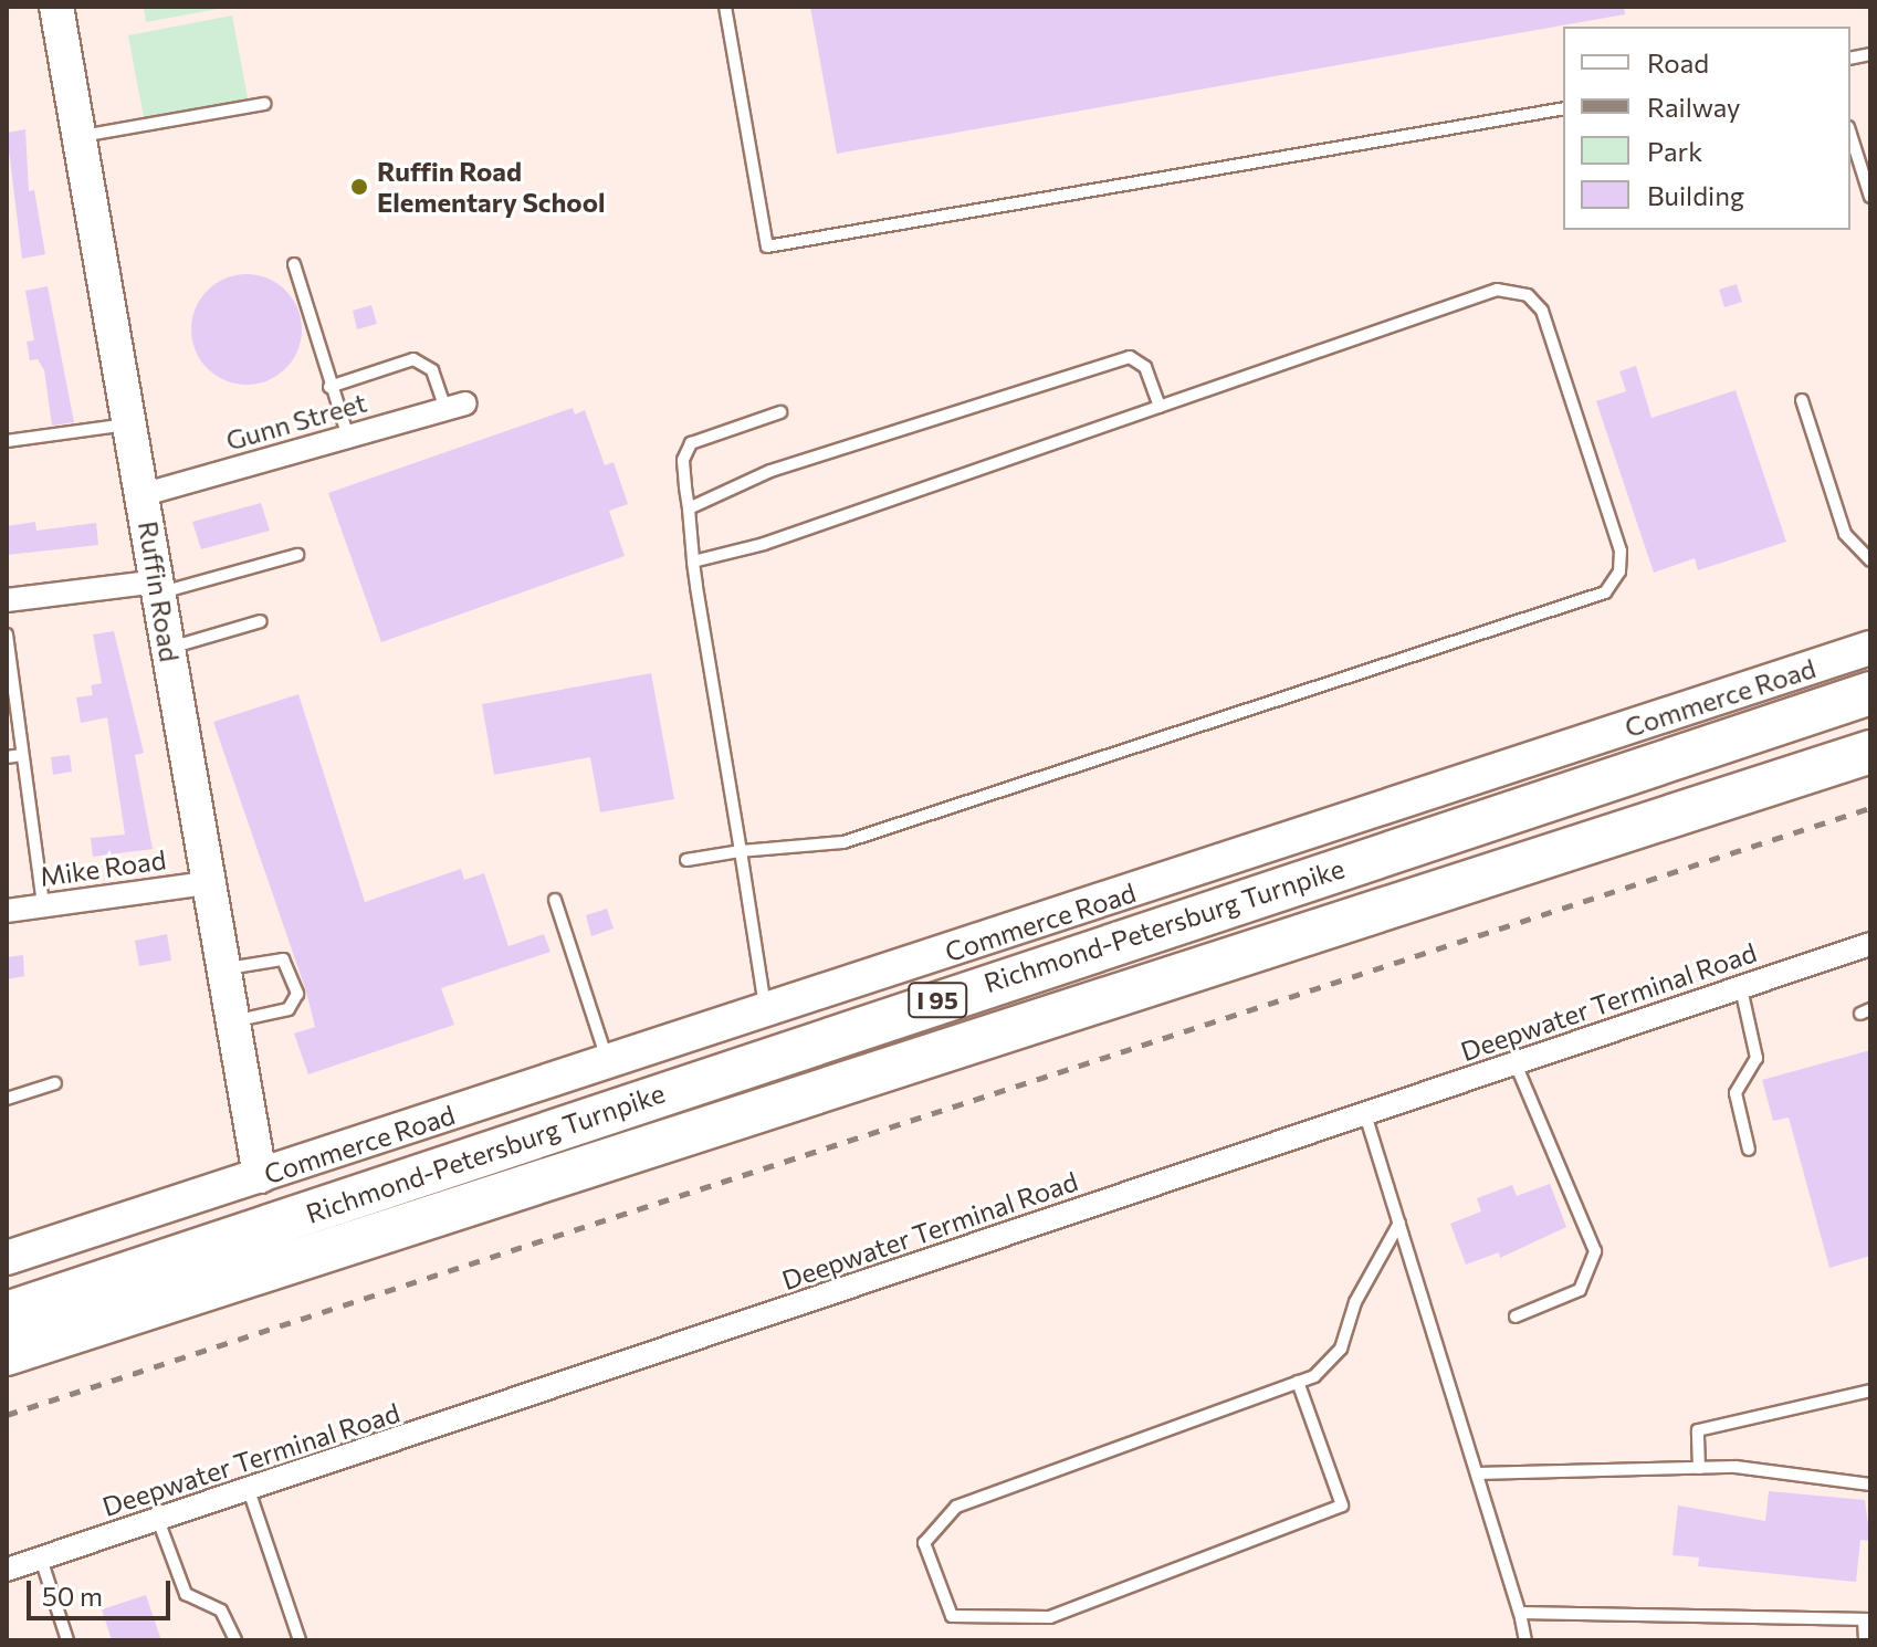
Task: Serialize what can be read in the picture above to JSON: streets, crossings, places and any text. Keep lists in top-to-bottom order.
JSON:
{
  "streets": {
    "highway": ["Richmond-Petersburg Turnpike", "I 95"],
    "main road": ["Ruffin Road", "Commerce Road"],
    "street": ["Gunn Street", "Mike Road", "Deepwater Terminal Road"]
  },
  "crossings": [
    ["Gunn Street", "Ruffin Road"],
    ["Ruffin Road", "Commerce Road"],
    ["Ruffin Road", "Mike Road"]
  ],
  "places": ["Ruffin Road Elementary School"],
  "legend": [
    "Road",
    "Railway",
    "Park",
    "Building"
  ],
  "scale_bar": "50 m"
}
